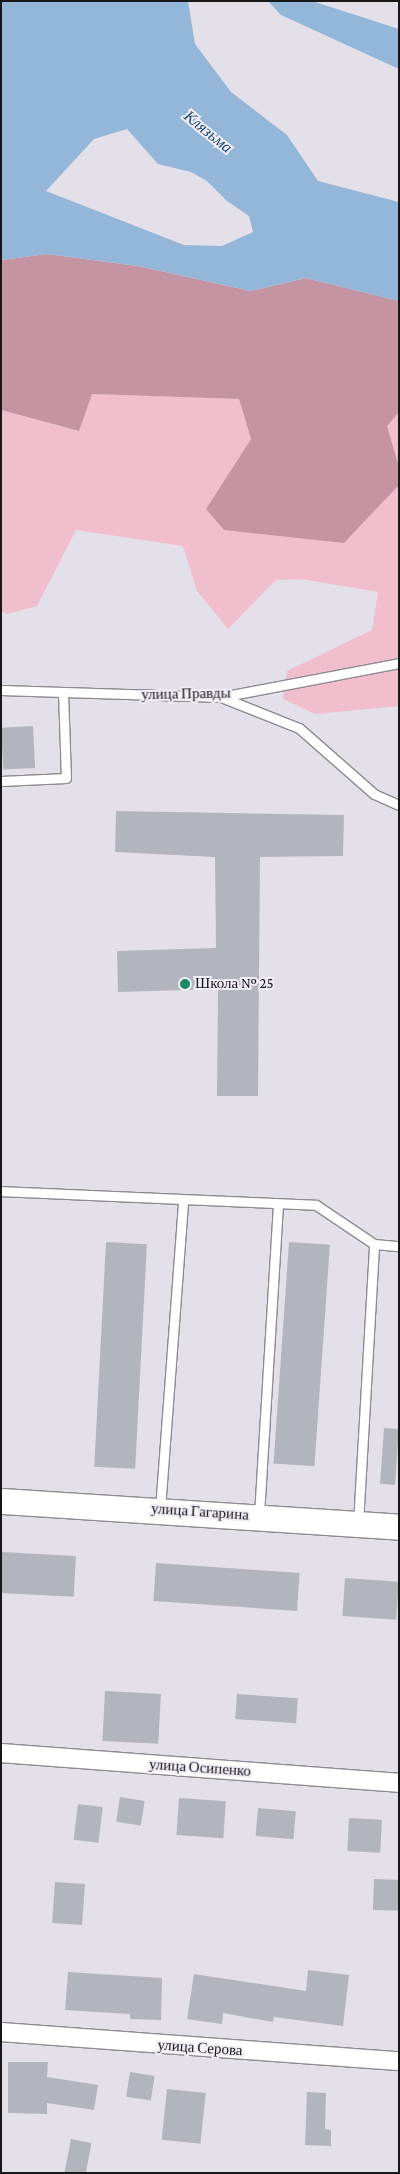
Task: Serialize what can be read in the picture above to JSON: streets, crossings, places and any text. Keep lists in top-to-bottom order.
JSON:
{
  "streets": {
    "main road": ["улица Гагарина"],
    "street": ["улица Осипенко", "улица Серова"],
    "lane": ["улица Правды"]
  },
  "water": ["Клязьма"],
  "places": ["Школа № 25"]
}
